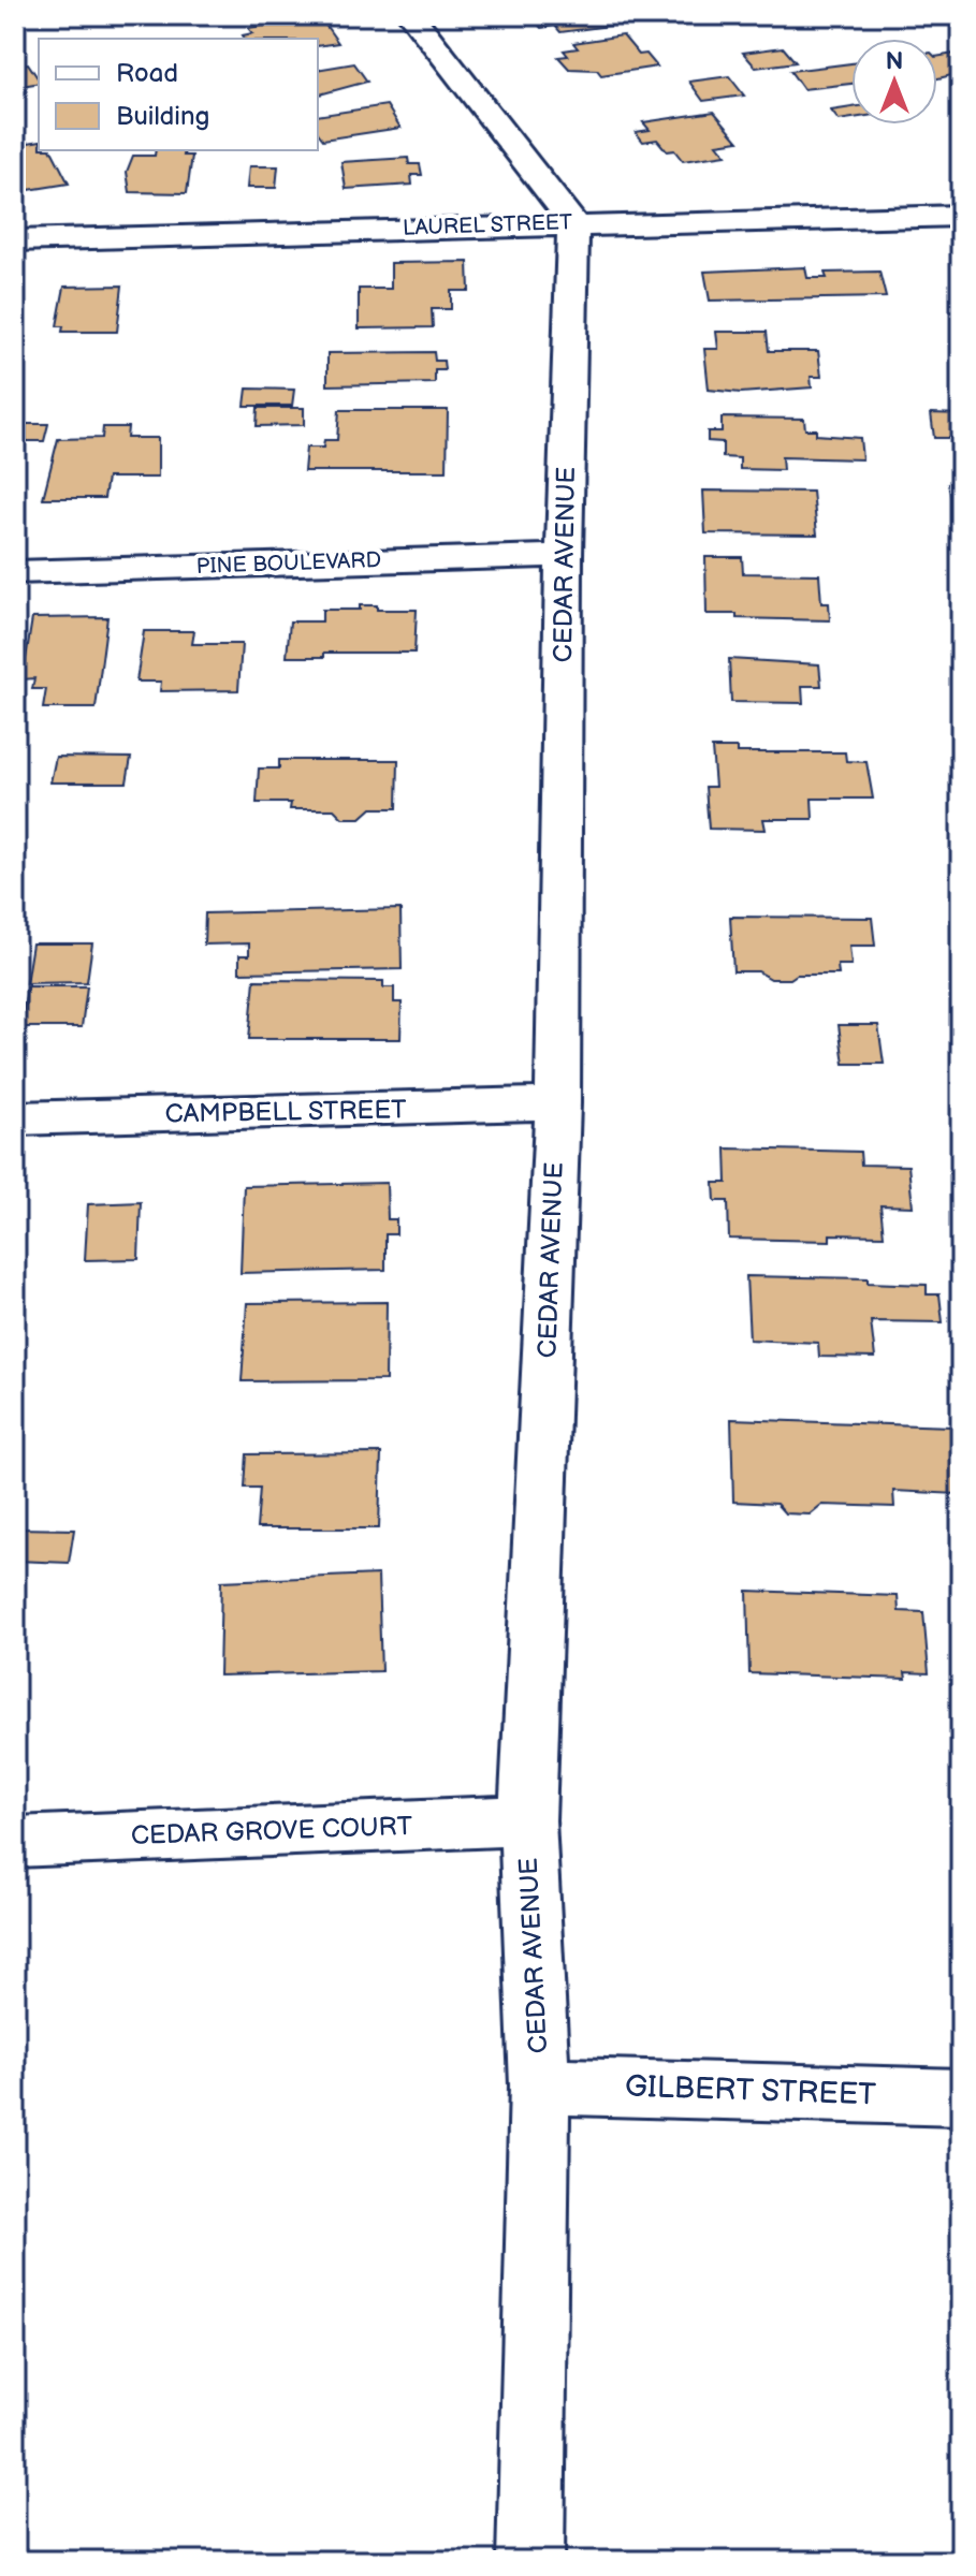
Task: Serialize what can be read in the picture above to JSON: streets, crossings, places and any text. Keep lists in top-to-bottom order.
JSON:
{
  "streets": {
    "street": [
      "LAUREL STREET",
      "PINE BOULEVARD",
      "CEDAR AVENUE",
      "CAMPBELL STREET",
      "CEDAR GROVE COURT",
      "GILBERT STREET"
    ]
  },
  "crossings": [
    ["LAUREL STREET", "CEDAR AVENUE"],
    ["PINE BOULEVARD", "CEDAR AVENUE"],
    ["CEDAR AVENUE", "CAMPBELL STREET"],
    ["CEDAR AVENUE", "CEDAR GROVE COURT"],
    ["CEDAR AVENUE", "GILBERT STREET"]
  ],
  "legend": ["Road", "Building"],
  "north": "top"
}
